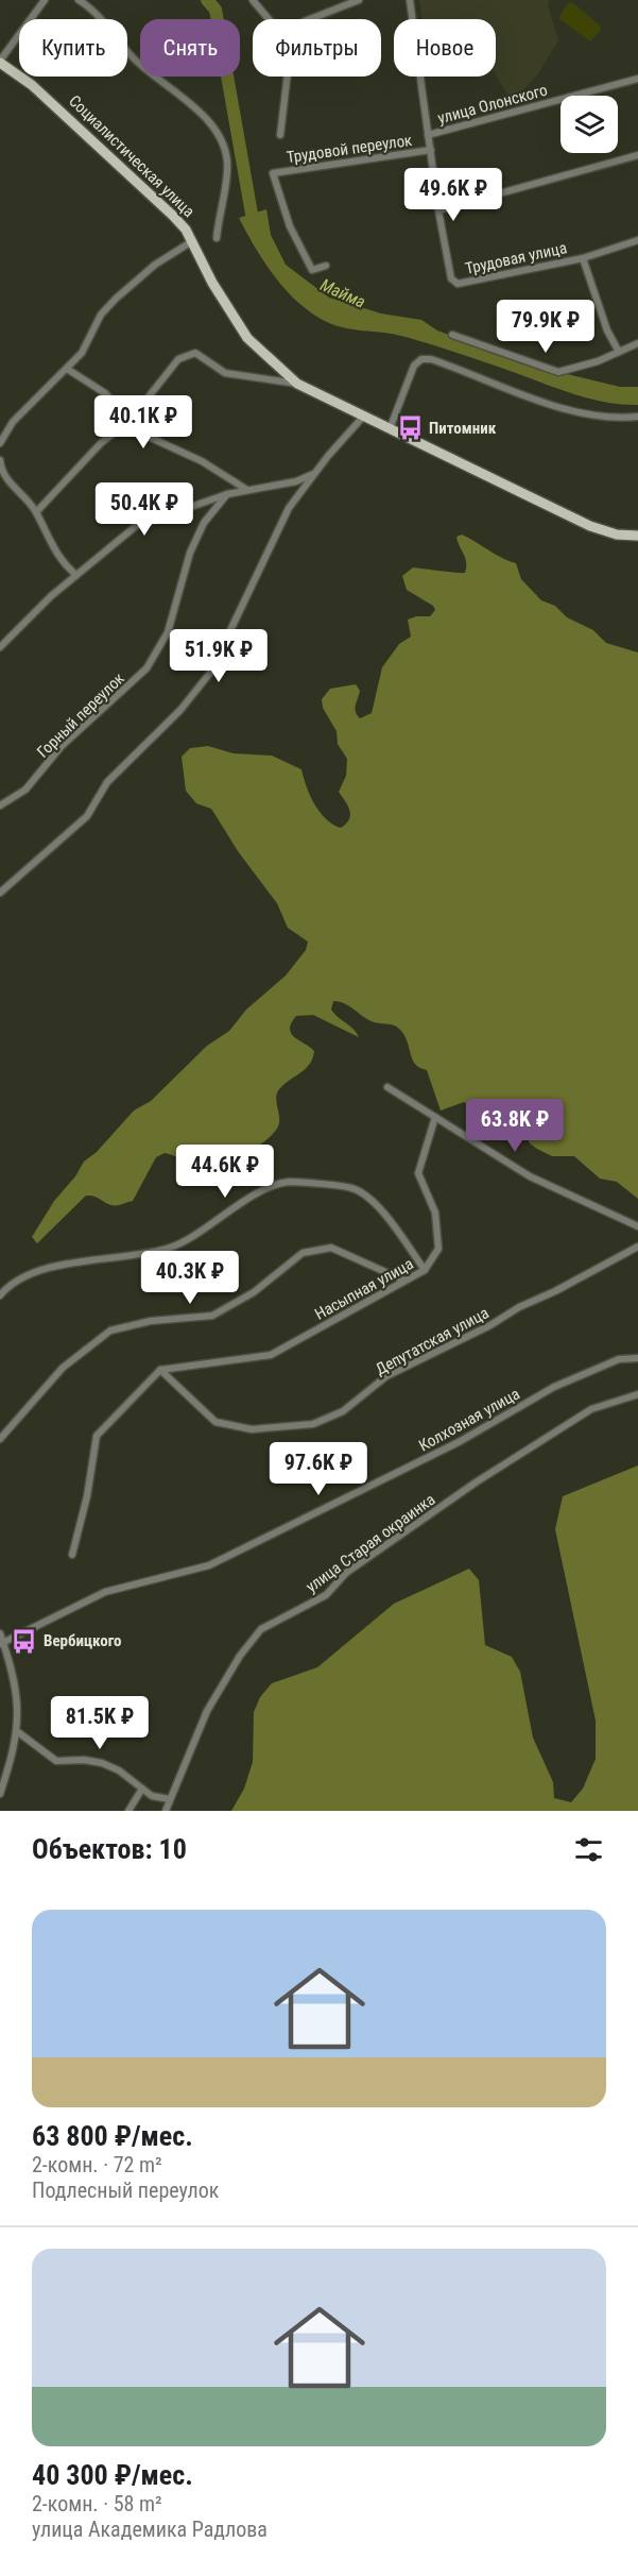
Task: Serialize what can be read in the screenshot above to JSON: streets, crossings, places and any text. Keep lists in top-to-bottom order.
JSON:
{
  "streets": {
    "main road": ["Социалистическая улица"],
    "street": [
      "улица Олонского",
      "Трудовой переулок",
      "Трудовая улица",
      "Горный переулок",
      "Насыпная улица",
      "Депутатская улица",
      "Колхозная улица",
      "улица Старая окраинка"
    ]
  },
  "crossings": [
    ["улица Олонского", "Трудовая улица"],
    ["Трудовой переулок", "Трудовая улица"],
    ["Насыпная улица", "Депутатская улица"]
  ],
  "water": ["Майма"],
  "places": {
    "bus stop": ["Питомник", "Вербицкого"]
  },
  "page": {
    "chip": [
      "Купить",
      "Снять",
      "Фильтры",
      "Новое"
    ],
    "price": [
      "49.6K ₽",
      "79.9K ₽",
      "40.1K ₽",
      "50.4K ₽",
      "51.9K ₽",
      "63.8K ₽",
      "44.6K ₽",
      "40.3K ₽",
      "97.6K ₽",
      "81.5K ₽"
    ],
    "heading": "Объектов: 10",
    "list": [
      {
        "name": "63 800 ₽/мес.",
        "note": "2-комн. · 72 m² · Подлесный переулок"
      },
      {
        "name": "40 300 ₽/мес.",
        "note": "2-комн. · 58 m² · улица Академика Радлова"
      }
    ]
  }
}
